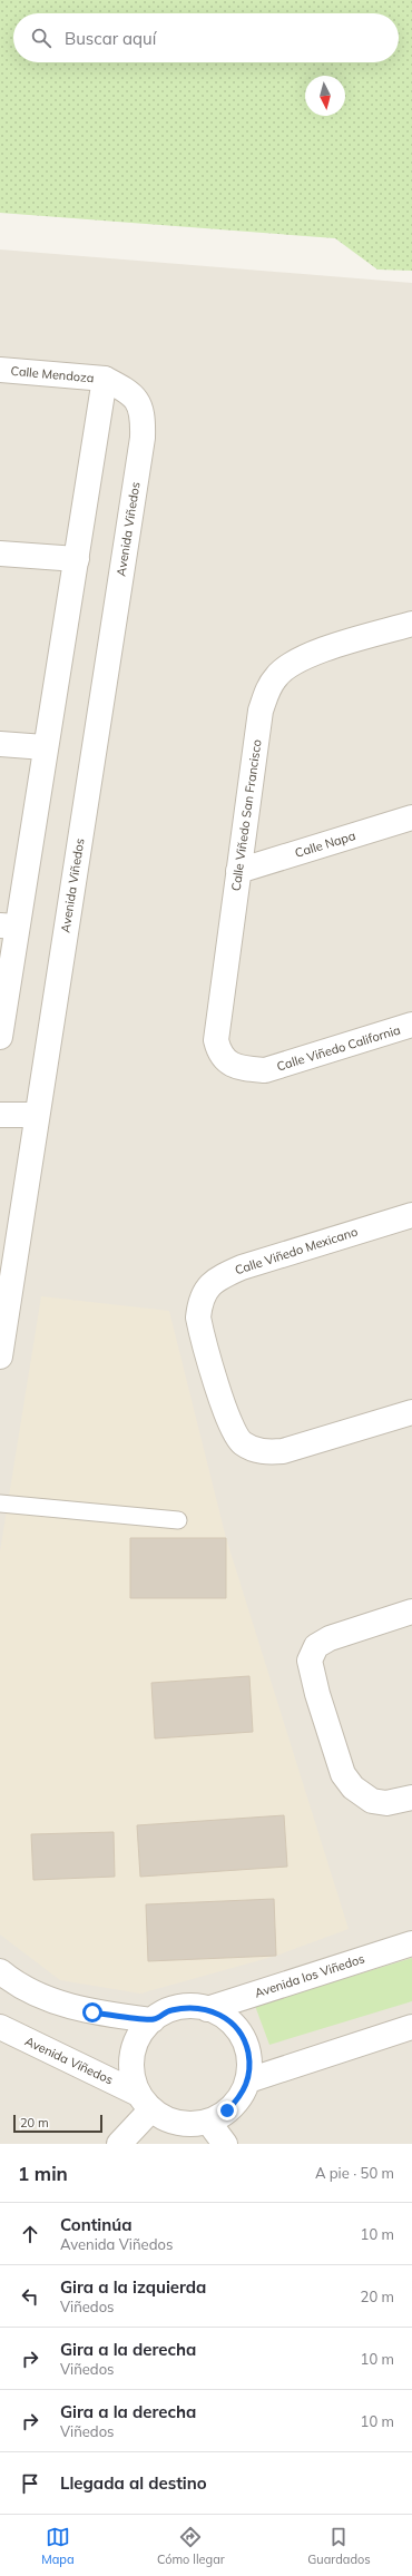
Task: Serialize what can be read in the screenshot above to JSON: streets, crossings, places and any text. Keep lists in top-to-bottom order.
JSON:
{
  "streets": {
    "street": [
      "Calle Mendoza",
      "Avenida Viñedos",
      "Calle Viñedo San Francisco",
      "Calle Napa",
      "Calle Viñedo California",
      "Calle Viñedo Mexicano",
      "Avenida los Viñedos"
    ]
  },
  "crossings": [
    ["Calle Mendoza", "Avenida Viñedos"],
    ["Avenida Viñedos", "Avenida los Viñedos"],
    ["Calle Viñedo San Francisco", "Calle Napa"],
    ["Calle Viñedo San Francisco", "Calle Viñedo California"]
  ],
  "scale_bar": "20 m",
  "north": "bottom",
  "page": {
    "search": "Buscar aquí",
    "scale": "20 m",
    "heading": ["1 min", "A pie · 50 m"],
    "list": [
      ["Continúa", "Avenida Viñedos", "10 m"],
      ["Gira a la izquierda", "Viñedos", "20 m"],
      ["Gira a la derecha", "Viñedos", "10 m"],
      ["Gira a la derecha", "Viñedos", "10 m"],
      "Llegada al destino"
    ],
    "nav": ["Mapa", "Cómo llegar", "Guardados"]
  }
}
